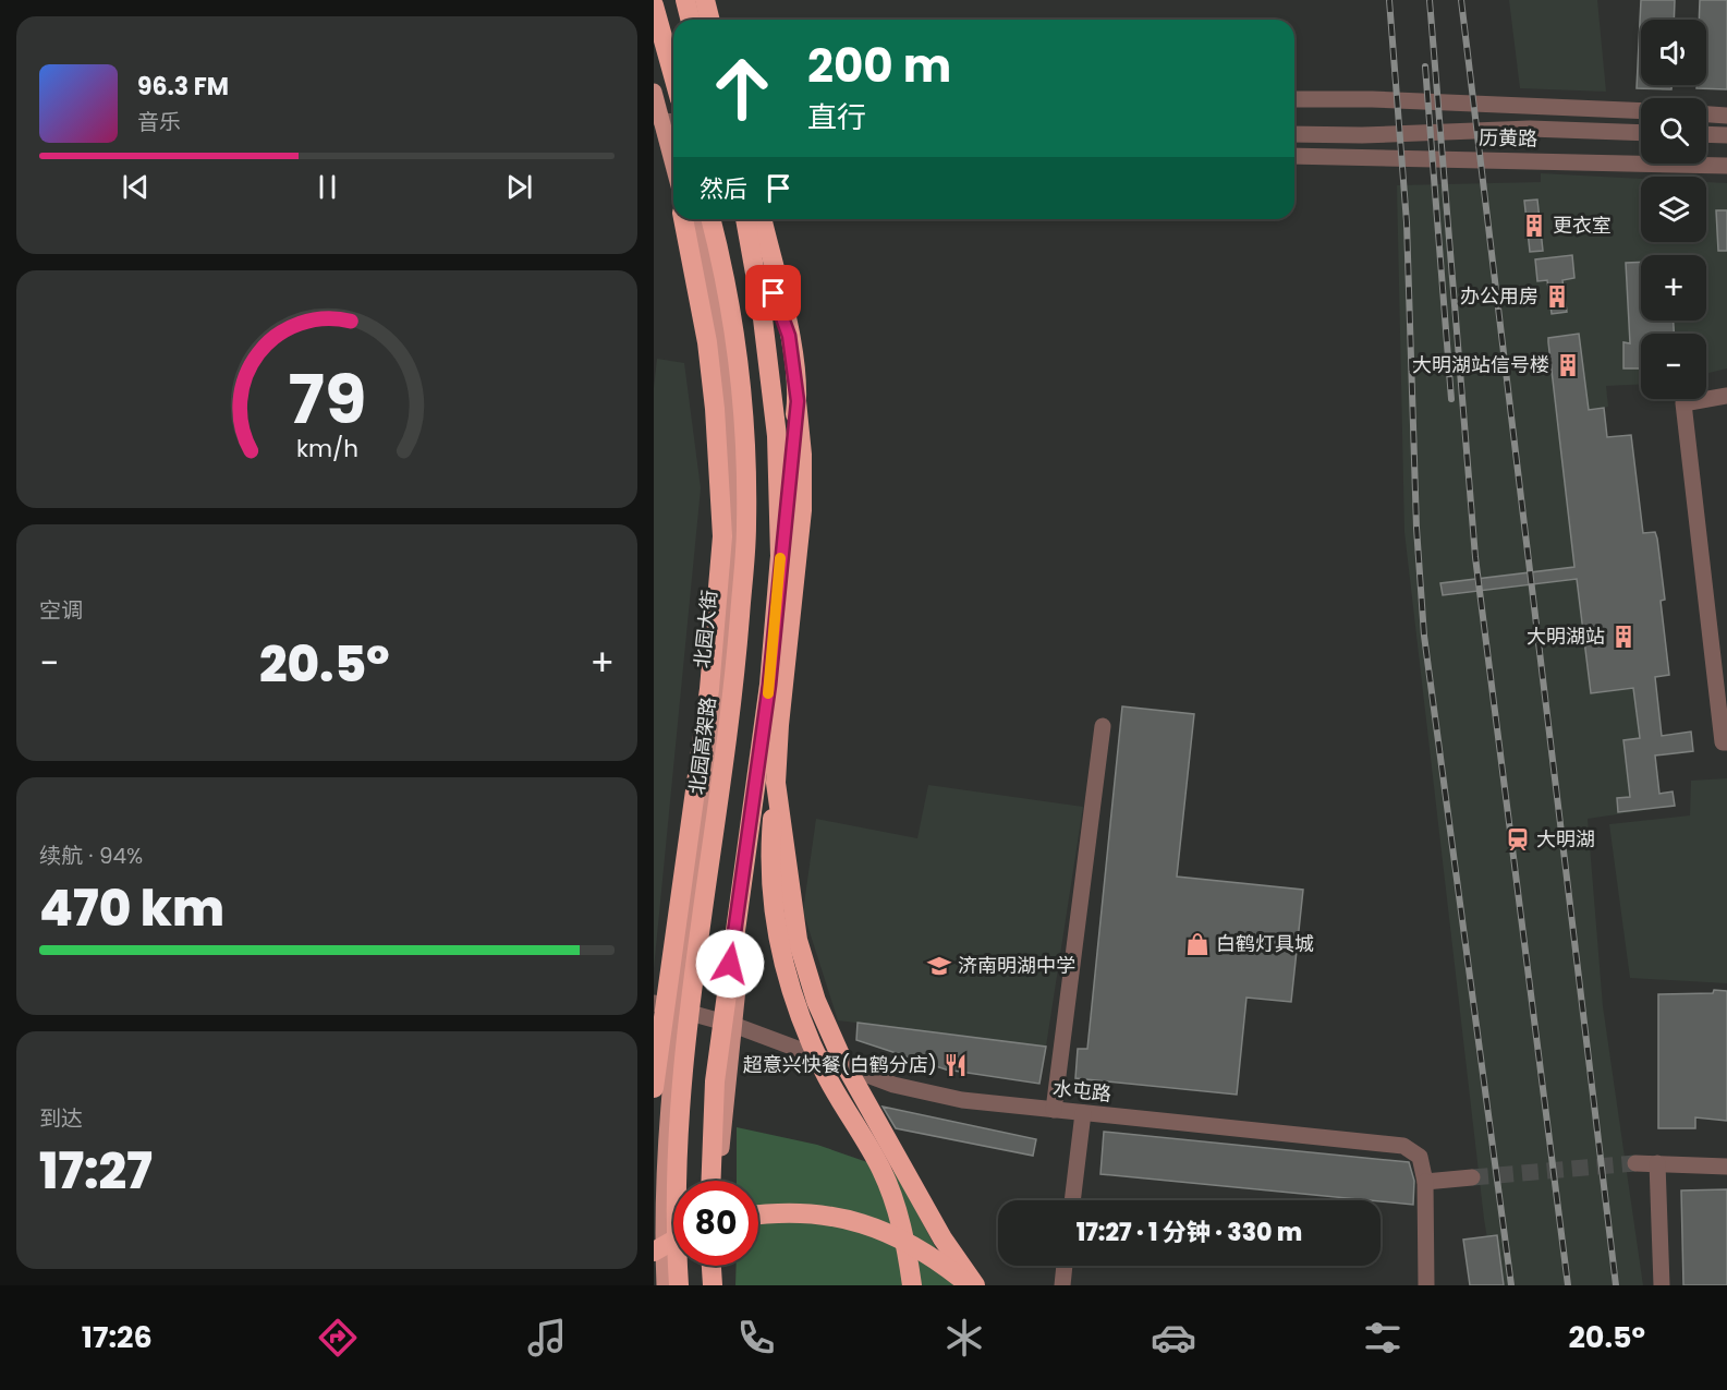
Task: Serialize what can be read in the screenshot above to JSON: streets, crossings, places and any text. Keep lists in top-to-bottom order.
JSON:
{
  "streets": {
    "highway": ["北园高架路"],
    "main road": ["北园大街"],
    "street": ["历黄路", "水屯路"]
  },
  "crossings": [
    ["北园大街", "水屯路"]
  ],
  "places": {
    "building": [
      "更衣室",
      "办公用房",
      "大明湖站信号楼",
      "大明湖站"
    ],
    "station": ["大明湖"],
    "shop": ["白鹤灯具城"],
    "school or university": ["济南明湖中学"],
    "restaurant": ["超意兴快餐(白鹤分店)"]
  },
  "page": {
    "map_buttons": ["+", "−"],
    "turn": ["200 m", "直行"],
    "song": ["96.3 FM", "音乐"],
    "then": "然后",
    "tile": [
      "空调",
      ["续航 · 94%", "470 km"],
      ["到达", "17:27"]
    ],
    "heat": ["−", "20.5°", "+"],
    "limit": "80",
    "trip": "17:27 · 1 分钟 · 330 m",
    "tabs": ["17:26", "20.5°"],
    "gauge": ["79", "km/h"]
  }
}
